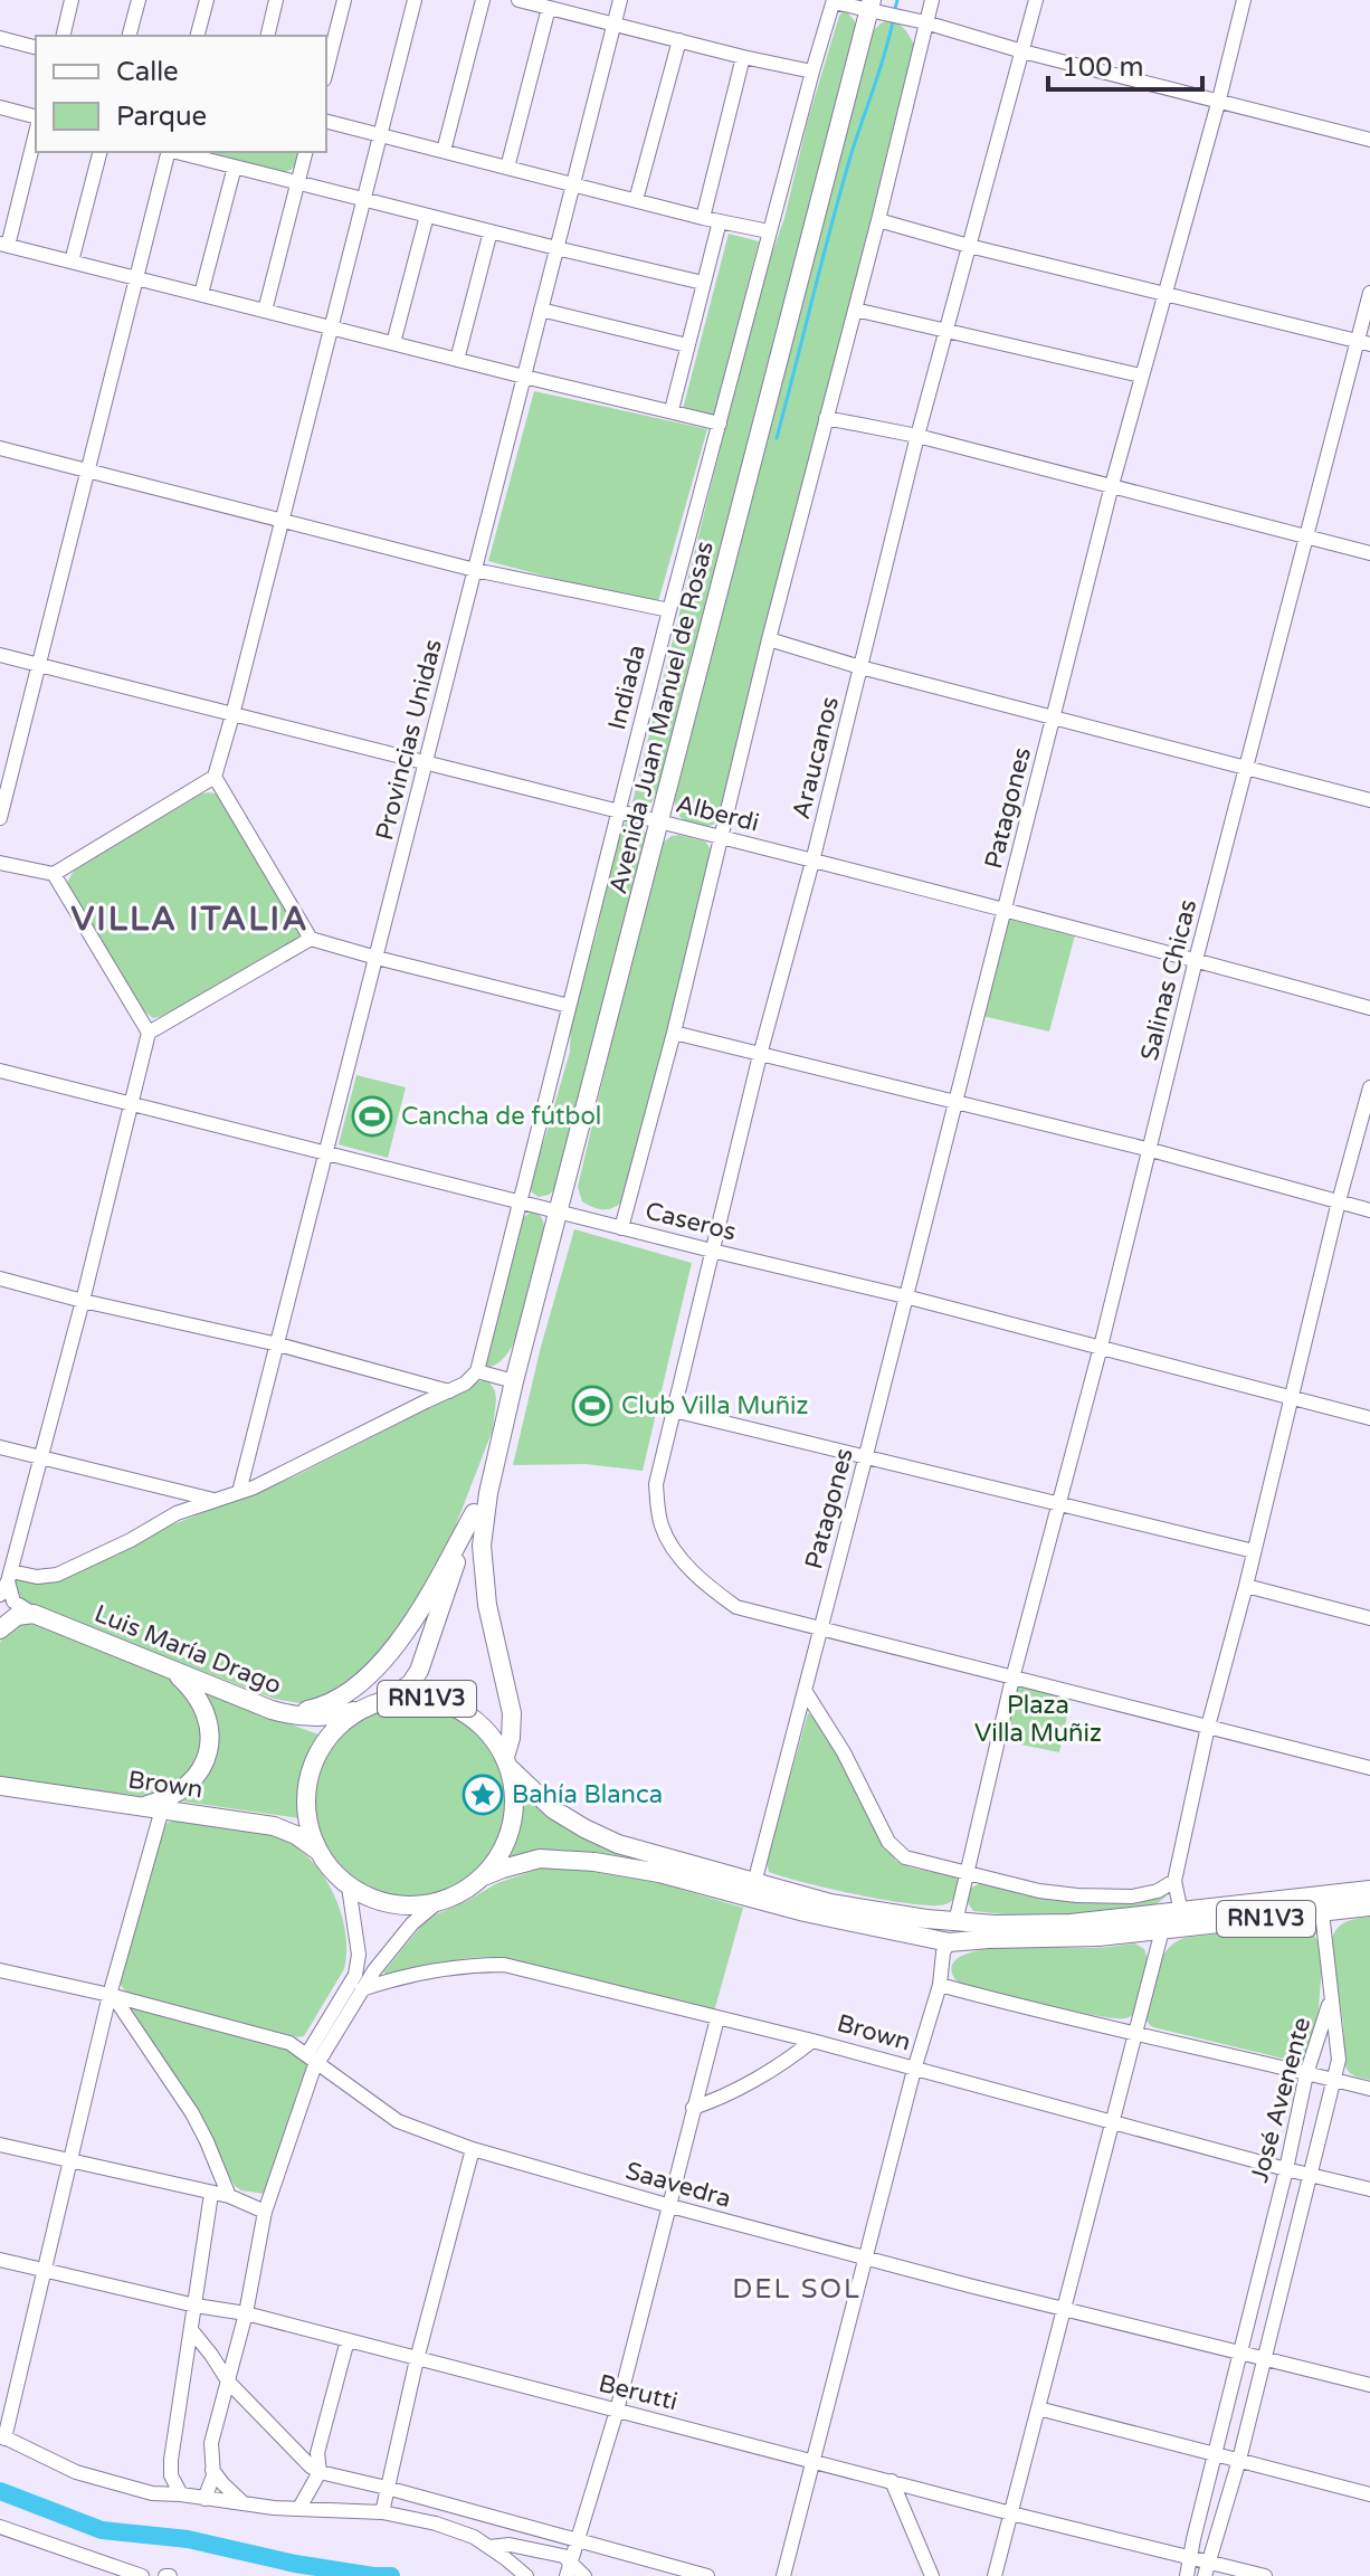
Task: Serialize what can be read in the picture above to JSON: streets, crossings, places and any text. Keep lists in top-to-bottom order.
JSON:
{
  "streets": {
    "main road": [
      "Avenida Juan Manuel de Rosas",
      "Luis María Drago",
      "RN1V3",
      "Brown"
    ],
    "street": [
      "Indiada",
      "Provincias Unidas",
      "Araucanos",
      "Patagones",
      "Alberdi",
      "Salinas Chicas",
      "Caseros",
      "José Avenente",
      "Saavedra",
      "Berutti"
    ]
  },
  "crossings": [
    ["Indiada", "Alberdi"],
    ["Indiada", "Caseros"],
    ["Avenida Juan Manuel de Rosas", "Alberdi"],
    ["Avenida Juan Manuel de Rosas", "Caseros"],
    ["Avenida Juan Manuel de Rosas", "Luis María Drago"],
    ["Avenida Juan Manuel de Rosas", "RN1V3"],
    ["Avenida Juan Manuel de Rosas", "Brown"],
    ["Provincias Unidas", "Alberdi"],
    ["Provincias Unidas", "Caseros"],
    ["Araucanos", "Patagones"],
    ["Araucanos", "Alberdi"],
    ["Araucanos", "Caseros"],
    ["Patagones", "Alberdi"],
    ["Patagones", "Caseros"],
    ["Patagones", "RN1V3"],
    ["Alberdi", "Salinas Chicas"],
    ["Salinas Chicas", "Caseros"],
    ["Salinas Chicas", "RN1V3"],
    ["Luis María Drago", "RN1V3"],
    ["Luis María Drago", "Brown"],
    ["RN1V3", "Brown"],
    ["Brown", "José Avenente"],
    ["José Avenente", "Saavedra"],
    ["José Avenente", "Berutti"]
  ],
  "districts": ["VILLA ITALIA", "DEL SOL"],
  "parks": ["Plaza Villa Muñiz"],
  "places": {
    "sports": ["Cancha de fútbol", "Club Villa Muñiz"],
    "place": ["Bahía Blanca"]
  },
  "legend": ["Calle", "Parque"],
  "scale_bar": "100 m"
}
